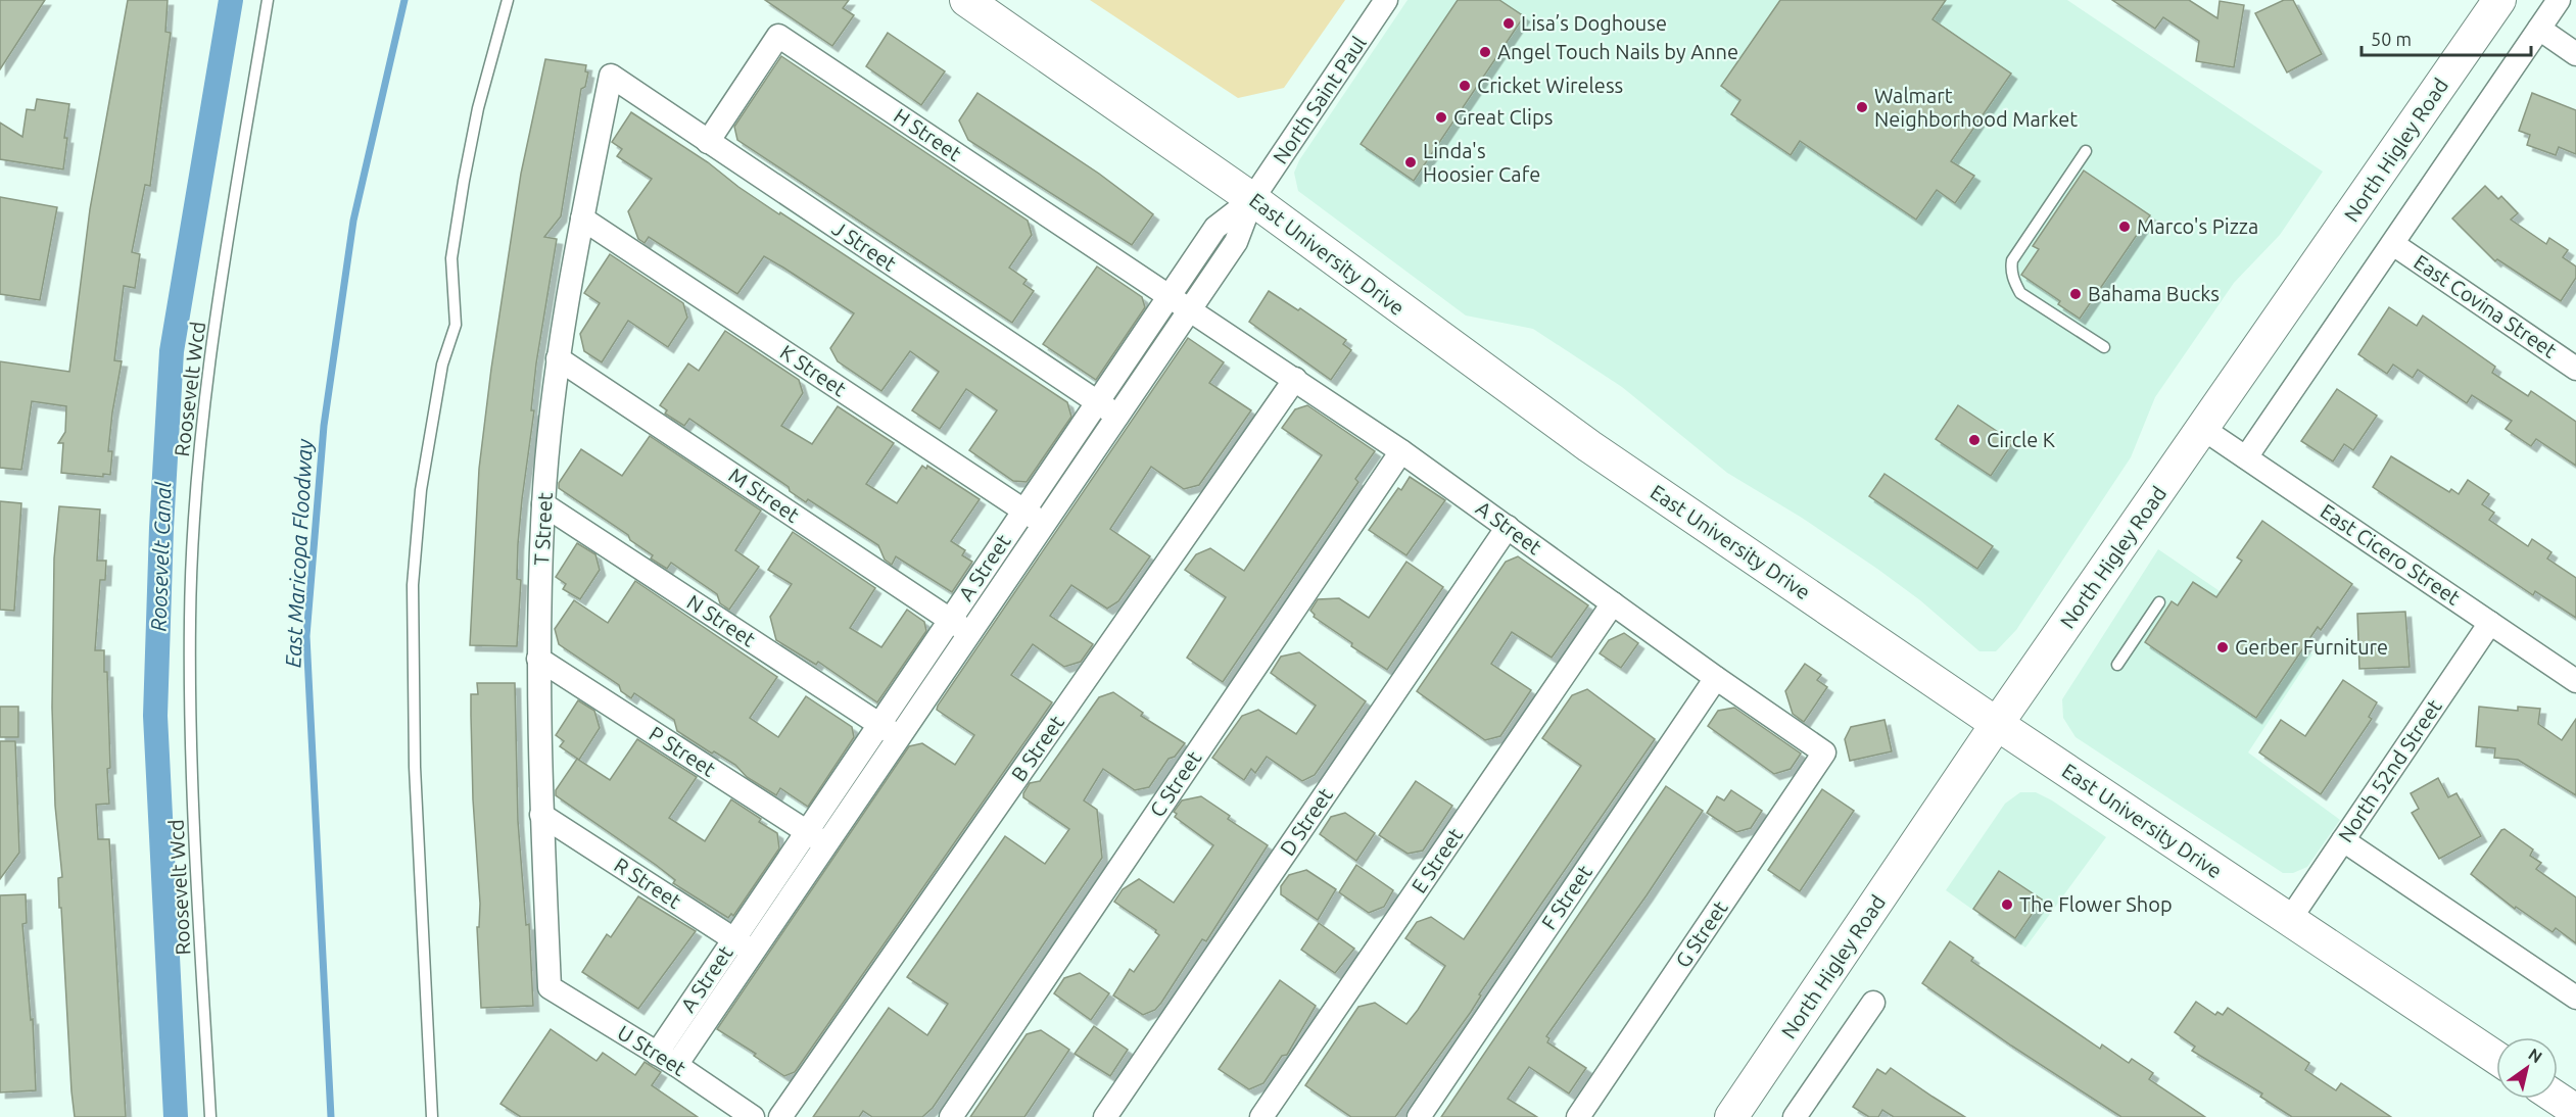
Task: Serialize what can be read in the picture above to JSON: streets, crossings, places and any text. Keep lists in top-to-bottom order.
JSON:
{
  "streets": {
    "main road": ["North Higley Road", "East University Drive"],
    "street": [
      "North Saint Paul",
      "H Street",
      "J Street",
      "East Covina Street",
      "K Street",
      "M Street",
      "A Street",
      "T Street",
      "East Cicero Street",
      "N Street",
      "B Street",
      "P Street",
      "North 52nd Street",
      "C Street",
      "D Street",
      "E Street",
      "R Street",
      "F Street",
      "G Street",
      "U Street"
    ],
    "lane": ["Roosevelt Wcd"]
  },
  "crossings": [
    ["North Saint Paul", "East University Drive"],
    ["North Saint Paul", "A Street"],
    ["H Street", "J Street"],
    ["H Street", "A Street"],
    ["North Higley Road", "East University Drive"],
    ["North Higley Road", "East Cicero Street"],
    ["J Street", "A Street"],
    ["J Street", "T Street"],
    ["East University Drive", "A Street"],
    ["East University Drive", "North 52nd Street"],
    ["K Street", "A Street"],
    ["K Street", "T Street"],
    ["M Street", "A Street"],
    ["M Street", "T Street"],
    ["A Street", "N Street"],
    ["A Street", "B Street"],
    ["A Street", "P Street"],
    ["A Street", "C Street"],
    ["A Street", "D Street"],
    ["A Street", "E Street"],
    ["A Street", "R Street"],
    ["A Street", "F Street"],
    ["A Street", "G Street"],
    ["A Street", "U Street"],
    ["T Street", "N Street"],
    ["T Street", "P Street"],
    ["T Street", "R Street"],
    ["T Street", "U Street"],
    ["East Cicero Street", "North 52nd Street"]
  ],
  "water": ["East Maricopa Floodway", "Roosevelt Canal"],
  "places": [
    "Lisa’s Doghouse",
    "Angel Touch Nails by Anne",
    "Cricket Wireless",
    "Walmart Neighborhood Market",
    "Great Clips",
    "Linda's Hoosier Cafe",
    "Marco's Pizza",
    "Bahama Bucks",
    "Circle K",
    "Gerber Furniture",
    "The Flower Shop"
  ],
  "scale_bar": "50 m",
  "north": "top right"
}
